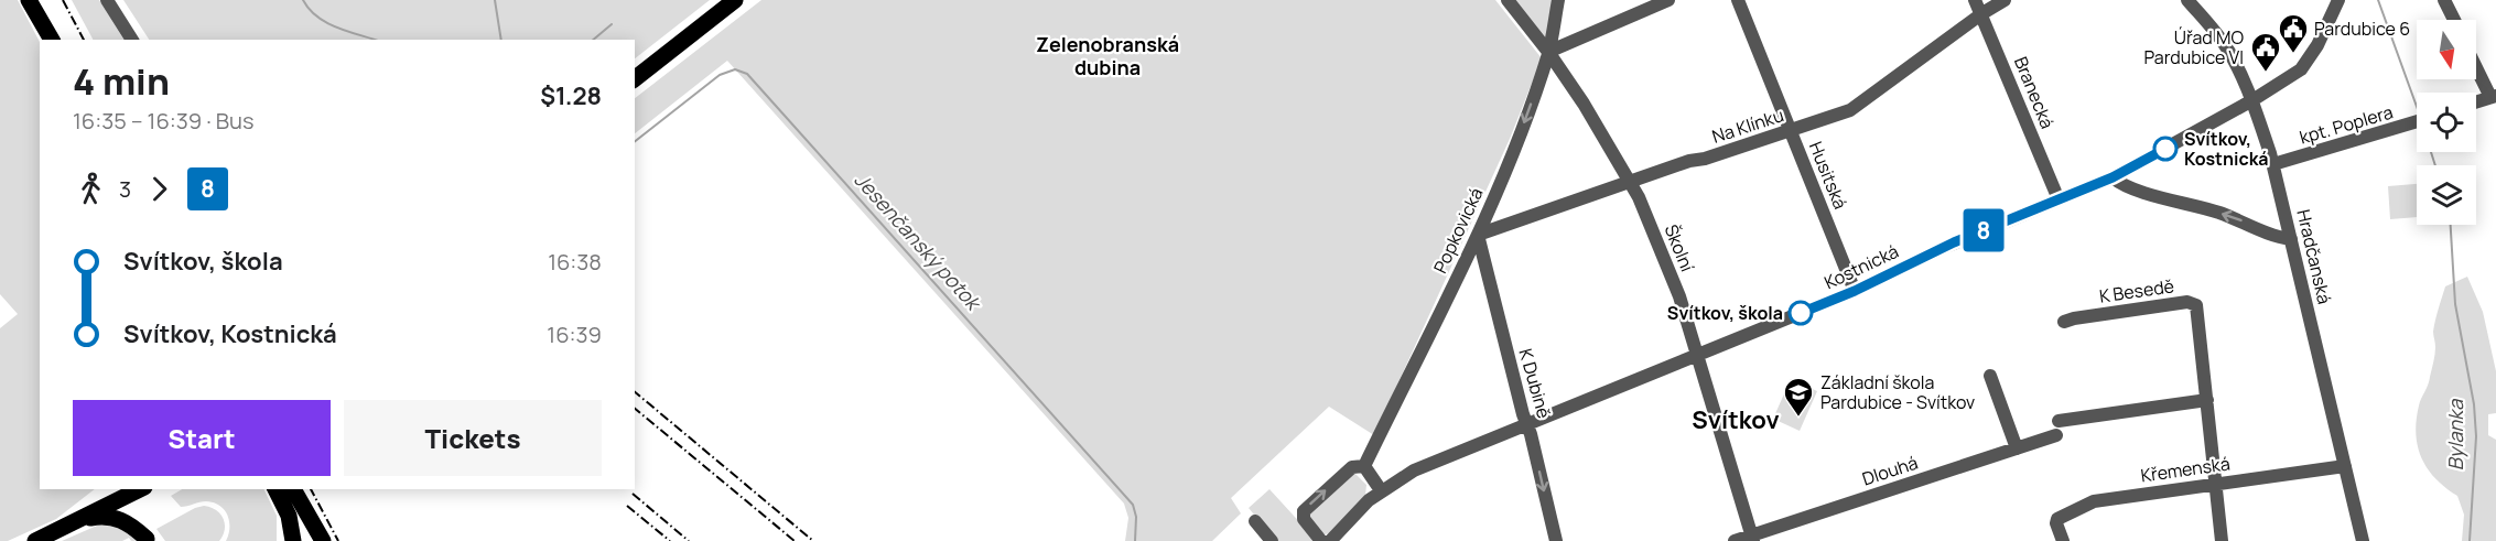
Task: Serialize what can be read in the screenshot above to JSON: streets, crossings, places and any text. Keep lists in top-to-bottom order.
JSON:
{
  "streets": {
    "street": [
      "Branecká",
      "kpt. Poplera",
      "Na Klínku",
      "Husitská",
      "Popkovická",
      "Školní",
      "Hradčanská",
      "Kostnická",
      "K Besedě",
      "K Dubině",
      "Křemenská",
      "Dlouhá"
    ]
  },
  "crossings": [
    ["Branecká", "Na Klínku"],
    ["Branecká", "Kostnická"],
    ["kpt. Poplera", "Hradčanská"],
    ["Na Klínku", "Husitská"],
    ["Na Klínku", "Popkovická"],
    ["Na Klínku", "Školní"],
    ["Na Klínku", "K Dubině"],
    ["Husitská", "Kostnická"],
    ["Popkovická", "Školní"],
    ["Popkovická", "K Dubině"],
    ["Školní", "Kostnická"],
    ["Školní", "Dlouhá"],
    ["Hradčanská", "Kostnická"],
    ["Hradčanská", "Křemenská"],
    ["Kostnická", "K Dubině"],
    ["K Besedě", "Křemenská"]
  ],
  "one_way": ["Popkovická", "K Dubině"],
  "districts": ["Zelenobranská dubina", "Svítkov"],
  "water": ["Jesenčanský potok", "Bylanka"],
  "places": {
    "public building": ["Pardubice 6", "Úřad MO Pardubice VI"],
    "other": ["Svítkov, Kostnická", "Svítkov, škola"],
    "school or university": ["Základní škola Pardubice - Svítkov"]
  },
  "lines": ["bus line 8"],
  "north": "bottom",
  "page": {
    "on_map": "8",
    "heading": ["4 min", "16:35 – 16:39 · Bus", "$1.28"],
    "legs": ["3", "8"],
    "list": [
      {
        "name": "Svítkov, škola",
        "value": "16:38"
      },
      {
        "name": "Svítkov, Kostnická",
        "value": "16:39"
      }
    ],
    "buttons": ["Start", "Tickets"]
  }
}
